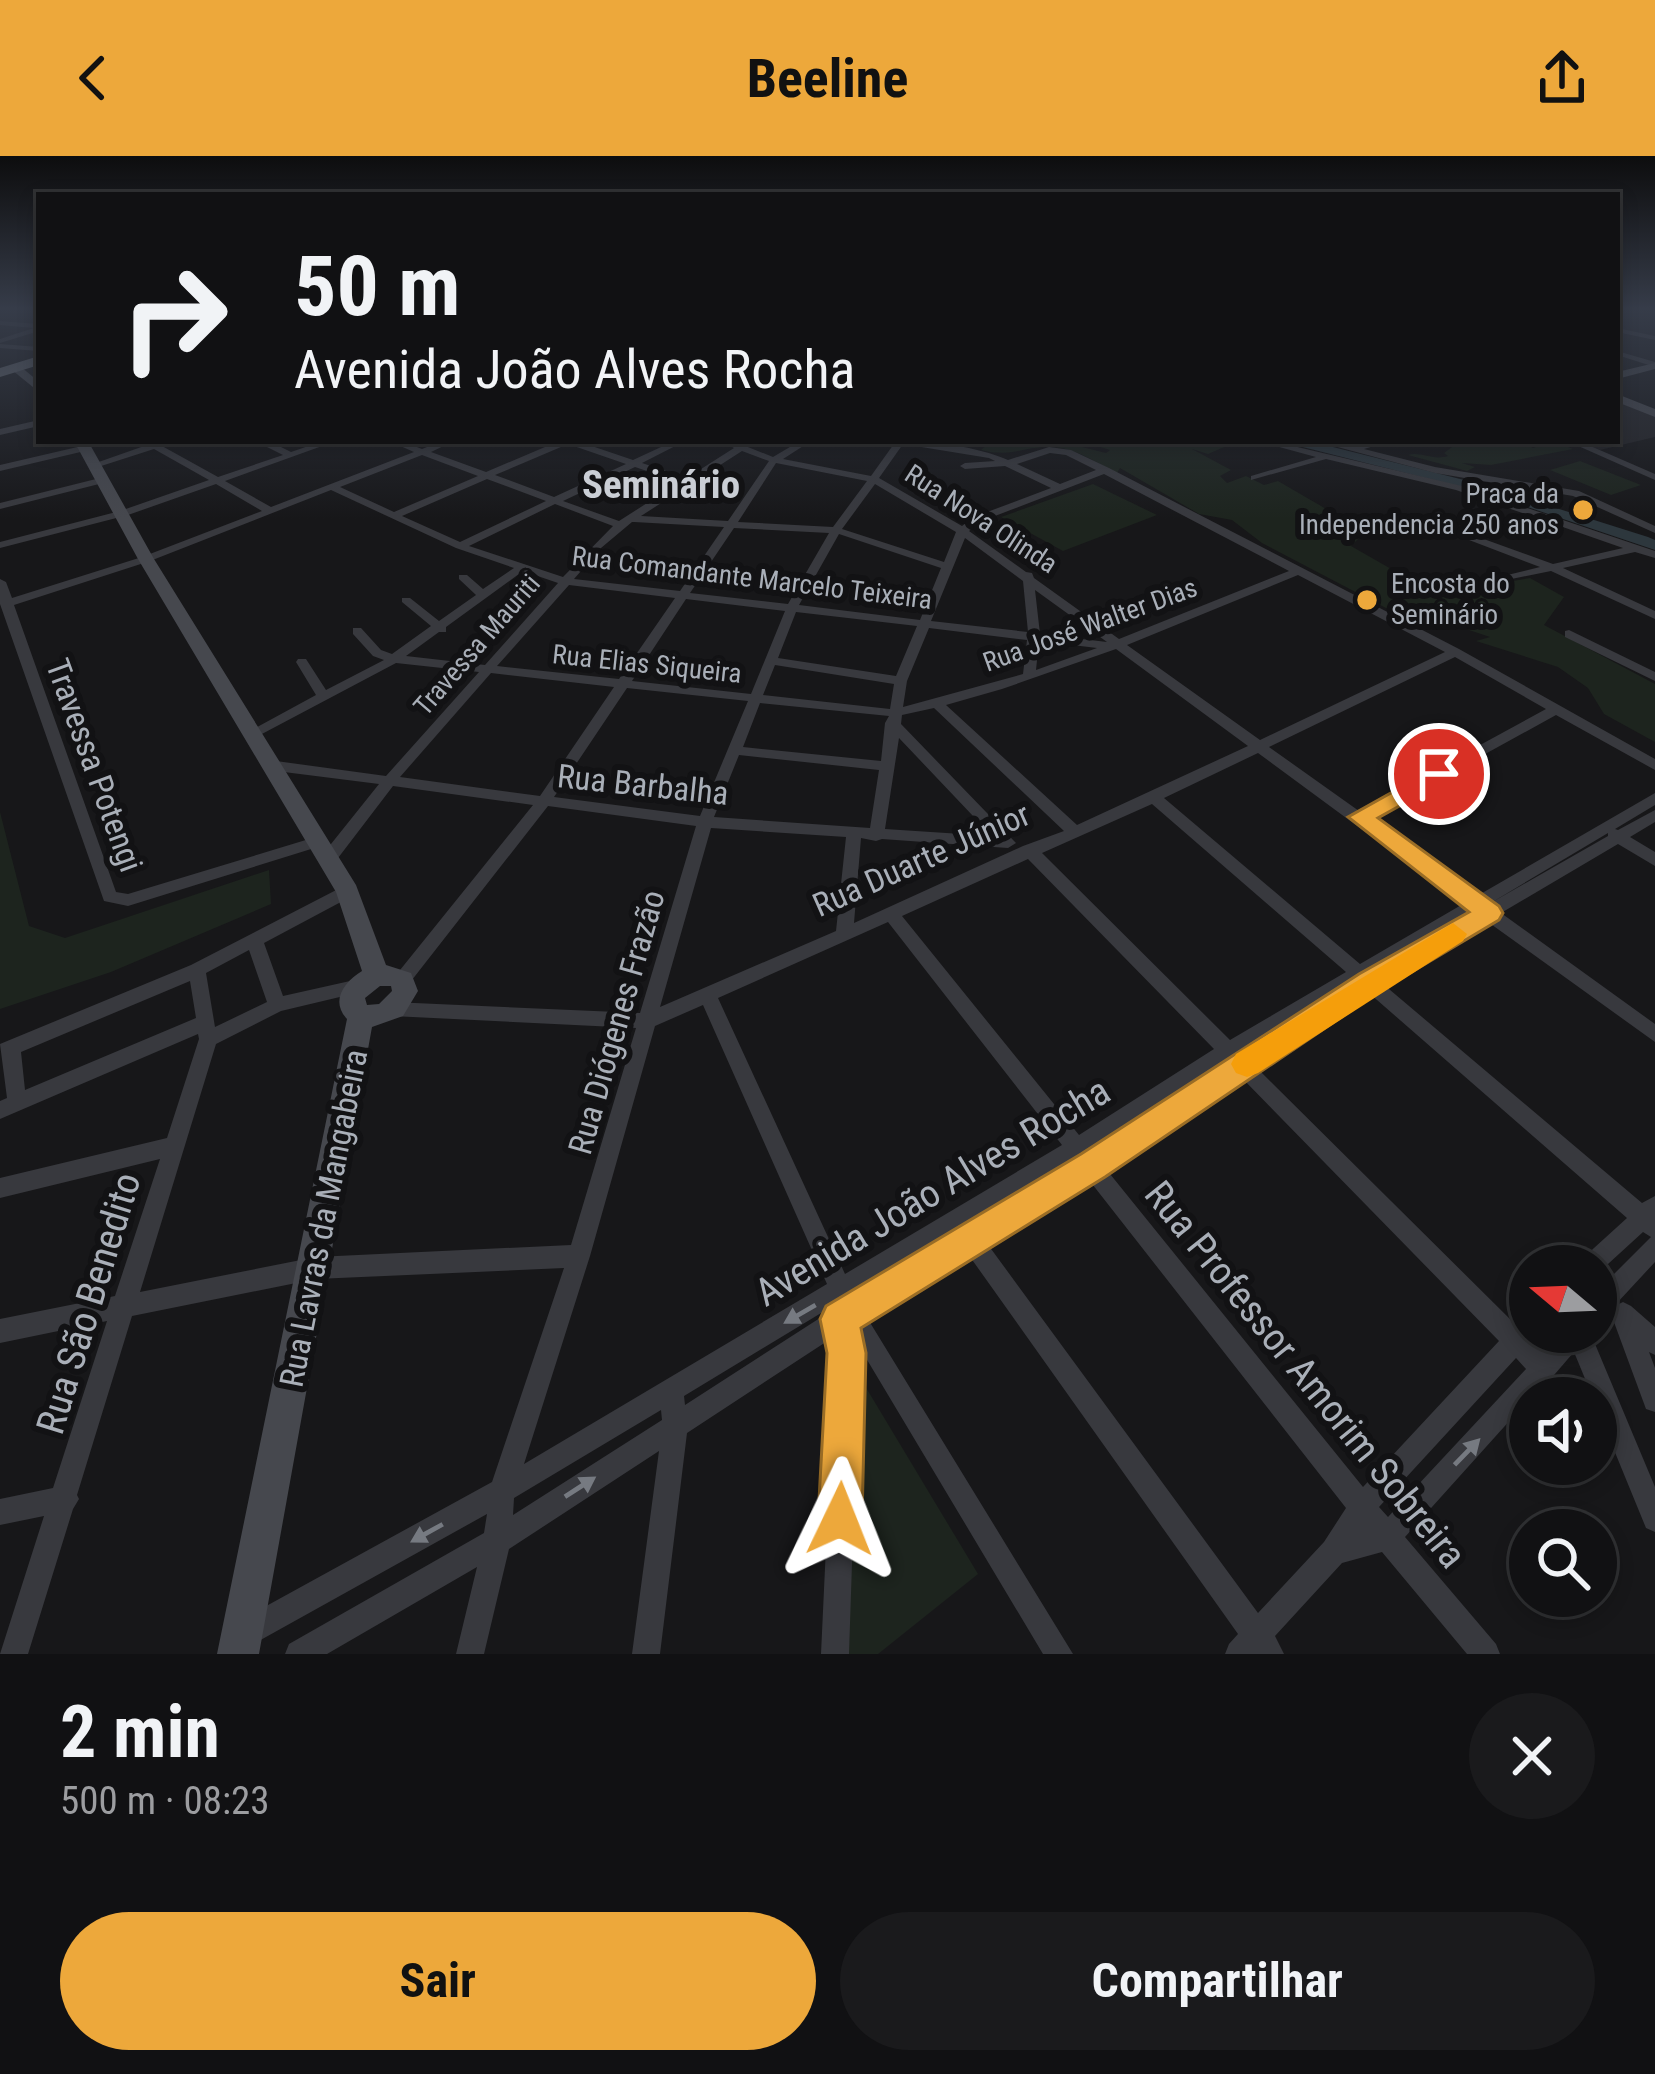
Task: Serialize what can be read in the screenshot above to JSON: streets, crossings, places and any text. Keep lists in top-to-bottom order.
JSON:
{
  "streets": {
    "street": [
      "Rua Nova Olinda",
      "Rua Comandante Marcelo Teixeira",
      "Rua José Walter Dias",
      "Travessa Mauriti",
      "Rua Elias Siqueira",
      "Travessa Potengi",
      "Rua Barbalha",
      "Rua Duarte Júnior",
      "Rua Diógenes Frazão",
      "Avenida João Alves Rocha",
      "Rua Lavras da Mangabeira",
      "Rua São Benedito",
      "Rua Professor Amorim Sobreira"
    ]
  },
  "crossings": [
    ["Rua Nova Olinda", "Rua Comandante Marcelo Teixeira"],
    ["Rua Nova Olinda", "Rua José Walter Dias"],
    ["Rua Nova Olinda", "Travessa Mauriti"],
    ["Rua Nova Olinda", "Rua Duarte Júnior"],
    ["Rua Nova Olinda", "Rua Diógenes Frazão"],
    ["Rua Nova Olinda", "Avenida João Alves Rocha"],
    ["Rua Comandante Marcelo Teixeira", "Rua José Walter Dias"],
    ["Rua Comandante Marcelo Teixeira", "Travessa Mauriti"],
    ["Rua Comandante Marcelo Teixeira", "Rua Diógenes Frazão"],
    ["Rua José Walter Dias", "Rua Elias Siqueira"],
    ["Travessa Mauriti", "Rua Elias Siqueira"],
    ["Travessa Mauriti", "Travessa Potengi"],
    ["Travessa Mauriti", "Rua Barbalha"],
    ["Travessa Mauriti", "Rua Lavras da Mangabeira"],
    ["Rua Elias Siqueira", "Rua Diógenes Frazão"],
    ["Travessa Potengi", "Rua Lavras da Mangabeira"],
    ["Rua Barbalha", "Rua Duarte Júnior"],
    ["Rua Barbalha", "Rua Diógenes Frazão"],
    ["Rua Barbalha", "Rua Lavras da Mangabeira"],
    ["Rua Duarte Júnior", "Rua Diógenes Frazão"],
    ["Rua Duarte Júnior", "Rua Lavras da Mangabeira"],
    ["Rua Duarte Júnior", "Rua São Benedito"],
    ["Rua Duarte Júnior", "Rua Professor Amorim Sobreira"],
    ["Rua Diógenes Frazão", "Avenida João Alves Rocha"],
    ["Avenida João Alves Rocha", "Rua Lavras da Mangabeira"],
    ["Avenida João Alves Rocha", "Rua Professor Amorim Sobreira"]
  ],
  "districts": ["Seminário"],
  "places": ["Praca da Independencia 250 anos", "Encosta do Seminário"],
  "north": "left",
  "page": {
    "header": "Beeline",
    "turn": ["50 m", "Avenida João Alves Rocha"],
    "heading": ["2 min", "500 m · 08:23"],
    "buttons": ["Sair", "Compartilhar"]
  }
}
